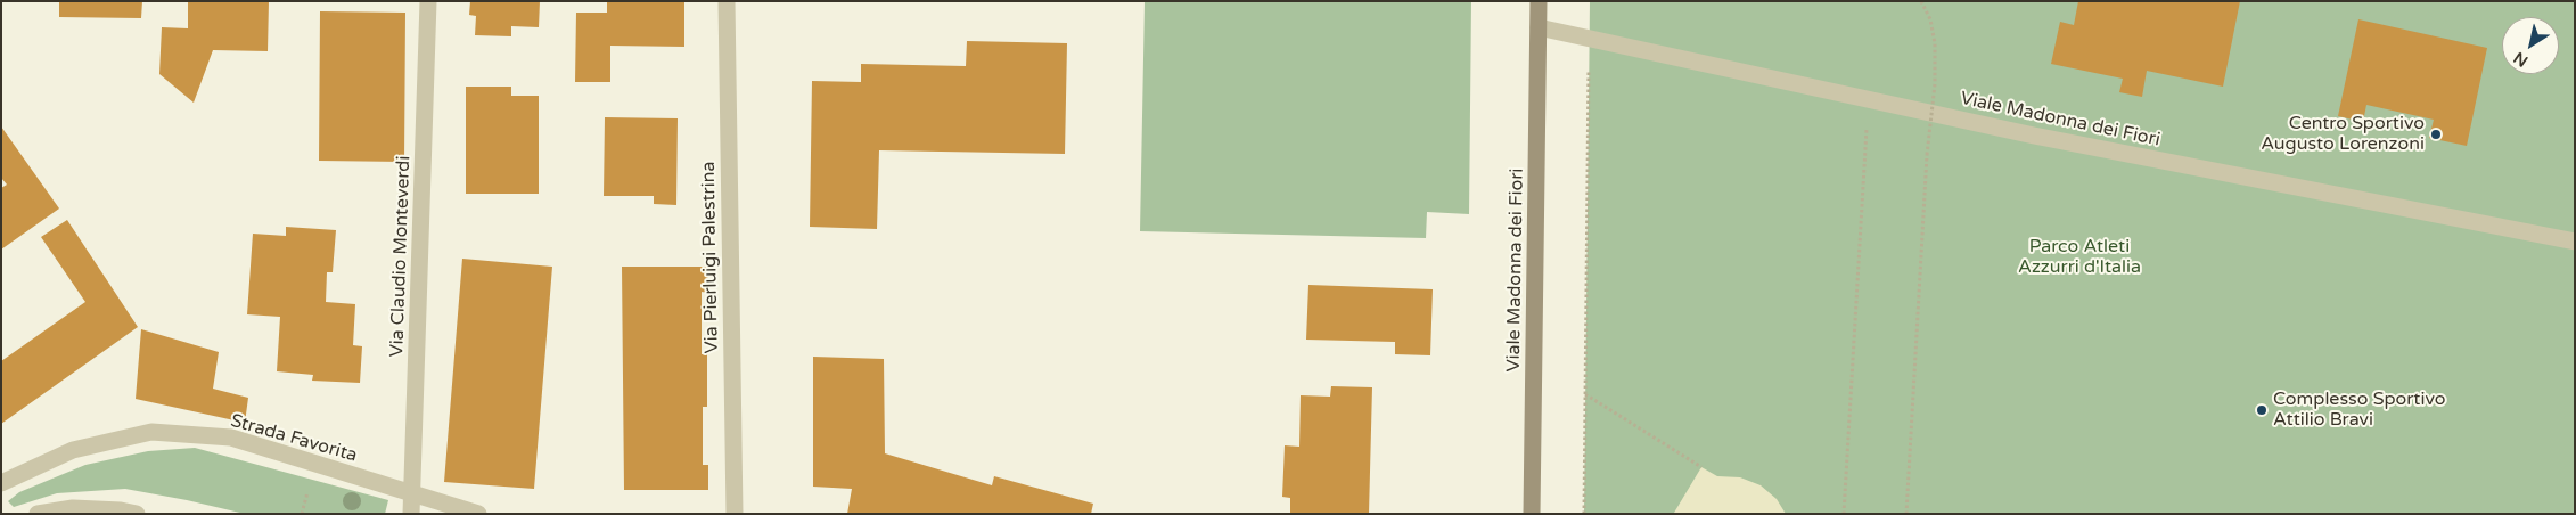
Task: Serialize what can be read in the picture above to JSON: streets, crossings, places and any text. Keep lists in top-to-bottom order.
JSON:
{
  "streets": {
    "main road": ["Viale Madonna dei Fiori"],
    "street": ["Via Claudio Monteverdi", "Via Pierluigi Palestrina", "Strada Favorita"]
  },
  "crossings": [
    ["Via Claudio Monteverdi", "Strada Favorita"]
  ],
  "parks": ["Parco Atleti Azzurri d'Italia"],
  "places": ["Centro Sportivo Augusto Lorenzoni", "Complesso Sportivo Attilio Bravi"],
  "north": "bottom left"
}
